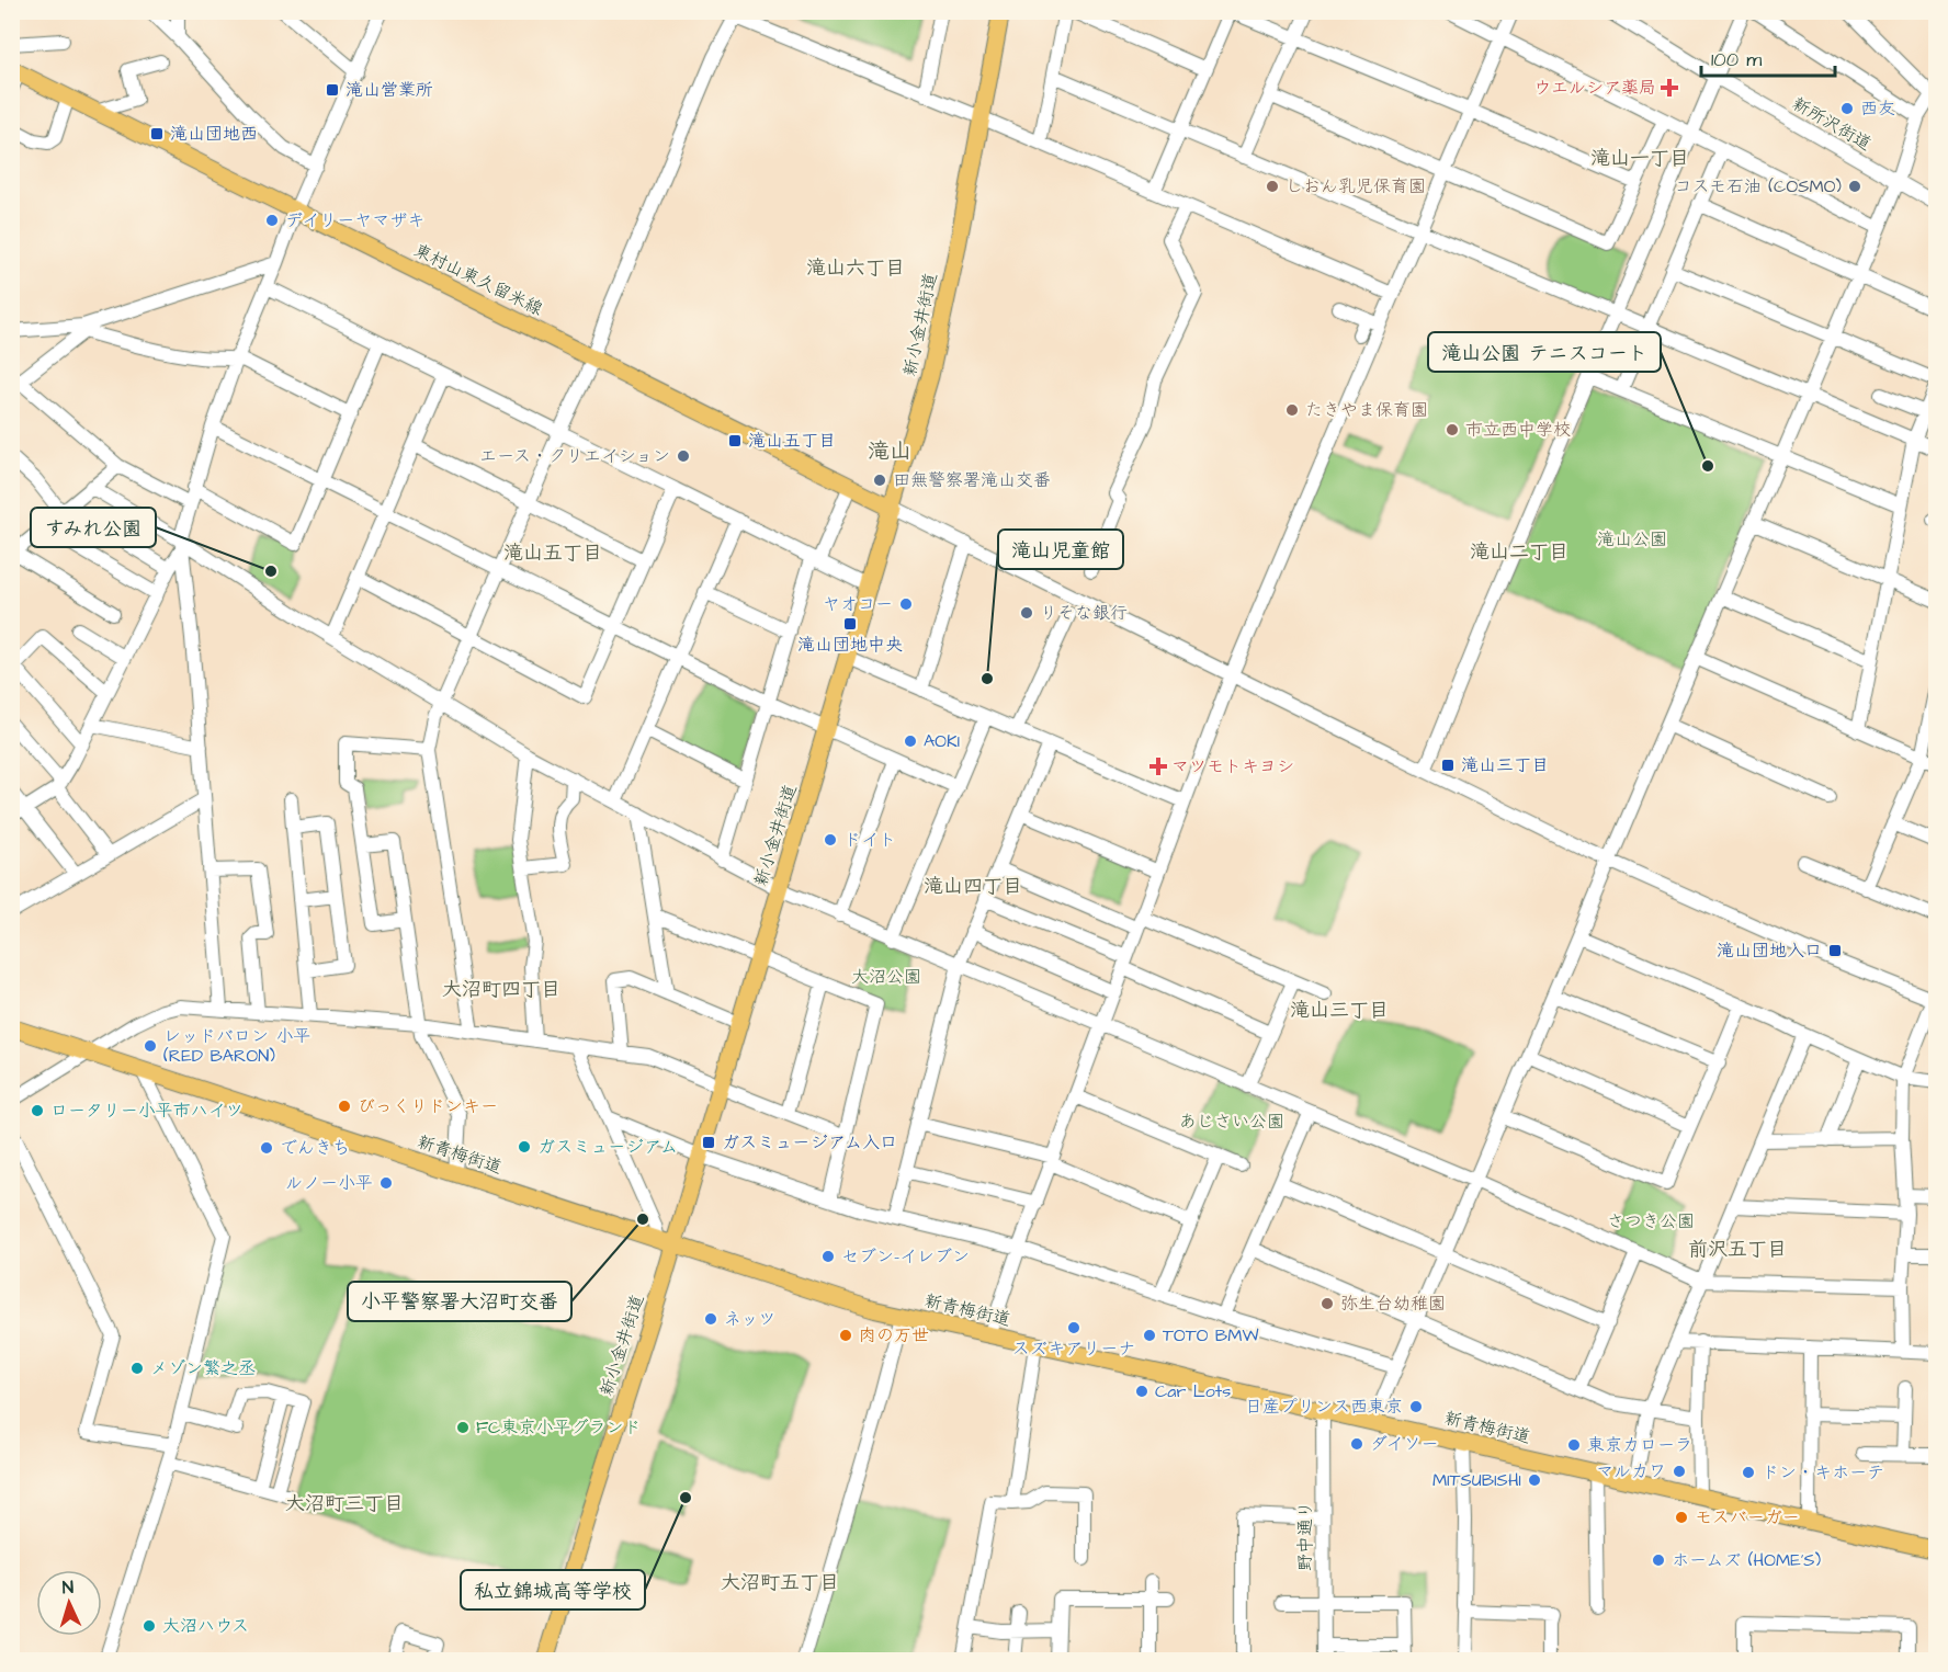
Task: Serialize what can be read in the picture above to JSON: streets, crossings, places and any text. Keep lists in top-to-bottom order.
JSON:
{
  "streets": {
    "main road": ["東村山東久留米線", "新小金井街道", "新青梅街道"],
    "street": ["新所沢街道", "野中通り"]
  },
  "crossings": [
    ["東村山東久留米線", "新小金井街道"],
    ["新小金井街道", "新青梅街道"],
    ["新青梅街道", "野中通り"]
  ],
  "districts": [
    "滝山一丁目",
    "滝山六丁目",
    "滝山",
    "滝山二丁目",
    "滝山五丁目",
    "滝山四丁目",
    "大沼町四丁目",
    "滝山三丁目",
    "前沢五丁目",
    "大沼町三丁目",
    "大沼町五丁目"
  ],
  "parks": [
    "滝山公園",
    "大沼公園",
    "あじさい公園",
    "さつき公園"
  ],
  "places": {
    "health": ["ウエルシア薬局", "マツモトキヨシ"],
    "transit": [
      "滝山営業所",
      "滝山団地西",
      "滝山五丁目",
      "滝山団地中央",
      "滝山三丁目",
      "滝山団地入口",
      "ガスミュージアム入口"
    ],
    "other": [
      "西友",
      "しおん乳児保育園",
      "コスモ石油 (COSMO)",
      "デイリーヤマザキ",
      "たきやま保育園",
      "市立西中学校",
      "エース・クリエイション",
      "滝山公園 テニスコート",
      "田無警察署滝山交番",
      "すみれ公園",
      "ヤオコー",
      "りそな銀行",
      "滝山児童館",
      "AOKI",
      "ドイト",
      "レッドバロン 小平 (RED BARON)",
      "びっくりドンキー",
      "ロータリー小平市ハイツ",
      "ガスミュージアム",
      "でんきち",
      "ルノー小平",
      "小平警察署大沼町交番",
      "セブン-イレブン",
      "弥生台幼稚園",
      "ネッツ",
      "スズキアリーナ",
      "肉の万世",
      "TOTO BMW",
      "メゾン繁之丞",
      "Car Lots",
      "日産プリンス西東京",
      "FC東京小平グランド",
      "ダイソー",
      "東京カローラ",
      "マルカワ",
      "ドン・キホーテ",
      "MITSUBISHI",
      "私立錦城高等学校",
      "モスバーガー",
      "ホームズ (HOME'S)",
      "大沼ハウス"
    ]
  },
  "scale_bar": "100 m",
  "north": "top"
}
